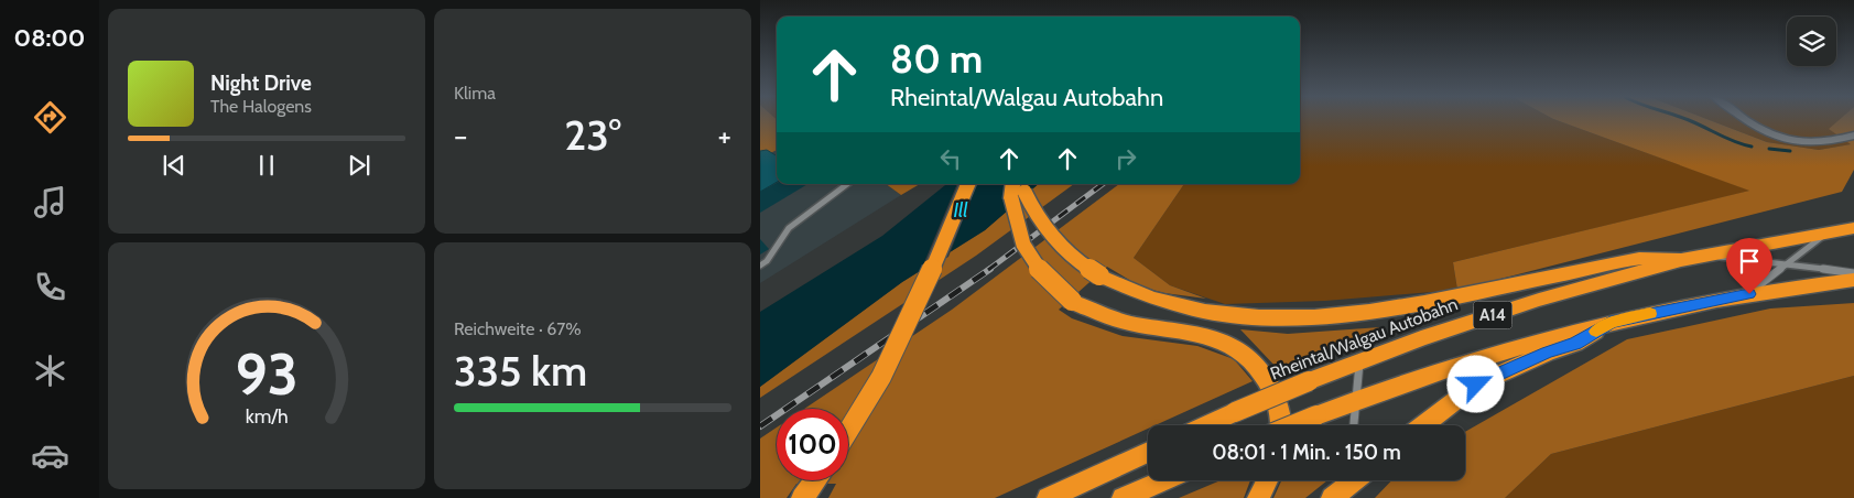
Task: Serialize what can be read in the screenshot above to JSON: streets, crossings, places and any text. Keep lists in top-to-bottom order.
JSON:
{
  "streets": {
    "highway": ["A14", "Rheintal/Walgau Autobahn"]
  },
  "water": ["Ill"],
  "page": {
    "tabs": "08:00",
    "tile": [
      "Klima",
      ["Reichweite · 67%", "335 km"]
    ],
    "turn": ["80 m", "Rheintal/Walgau Autobahn"],
    "song": ["Night Drive", "The Halogens"],
    "heat": ["−", "23°", "+"],
    "limit": "100",
    "trip": "08:01 · 1 Min. · 150 m",
    "gauge": ["93", "km/h"]
  }
}
